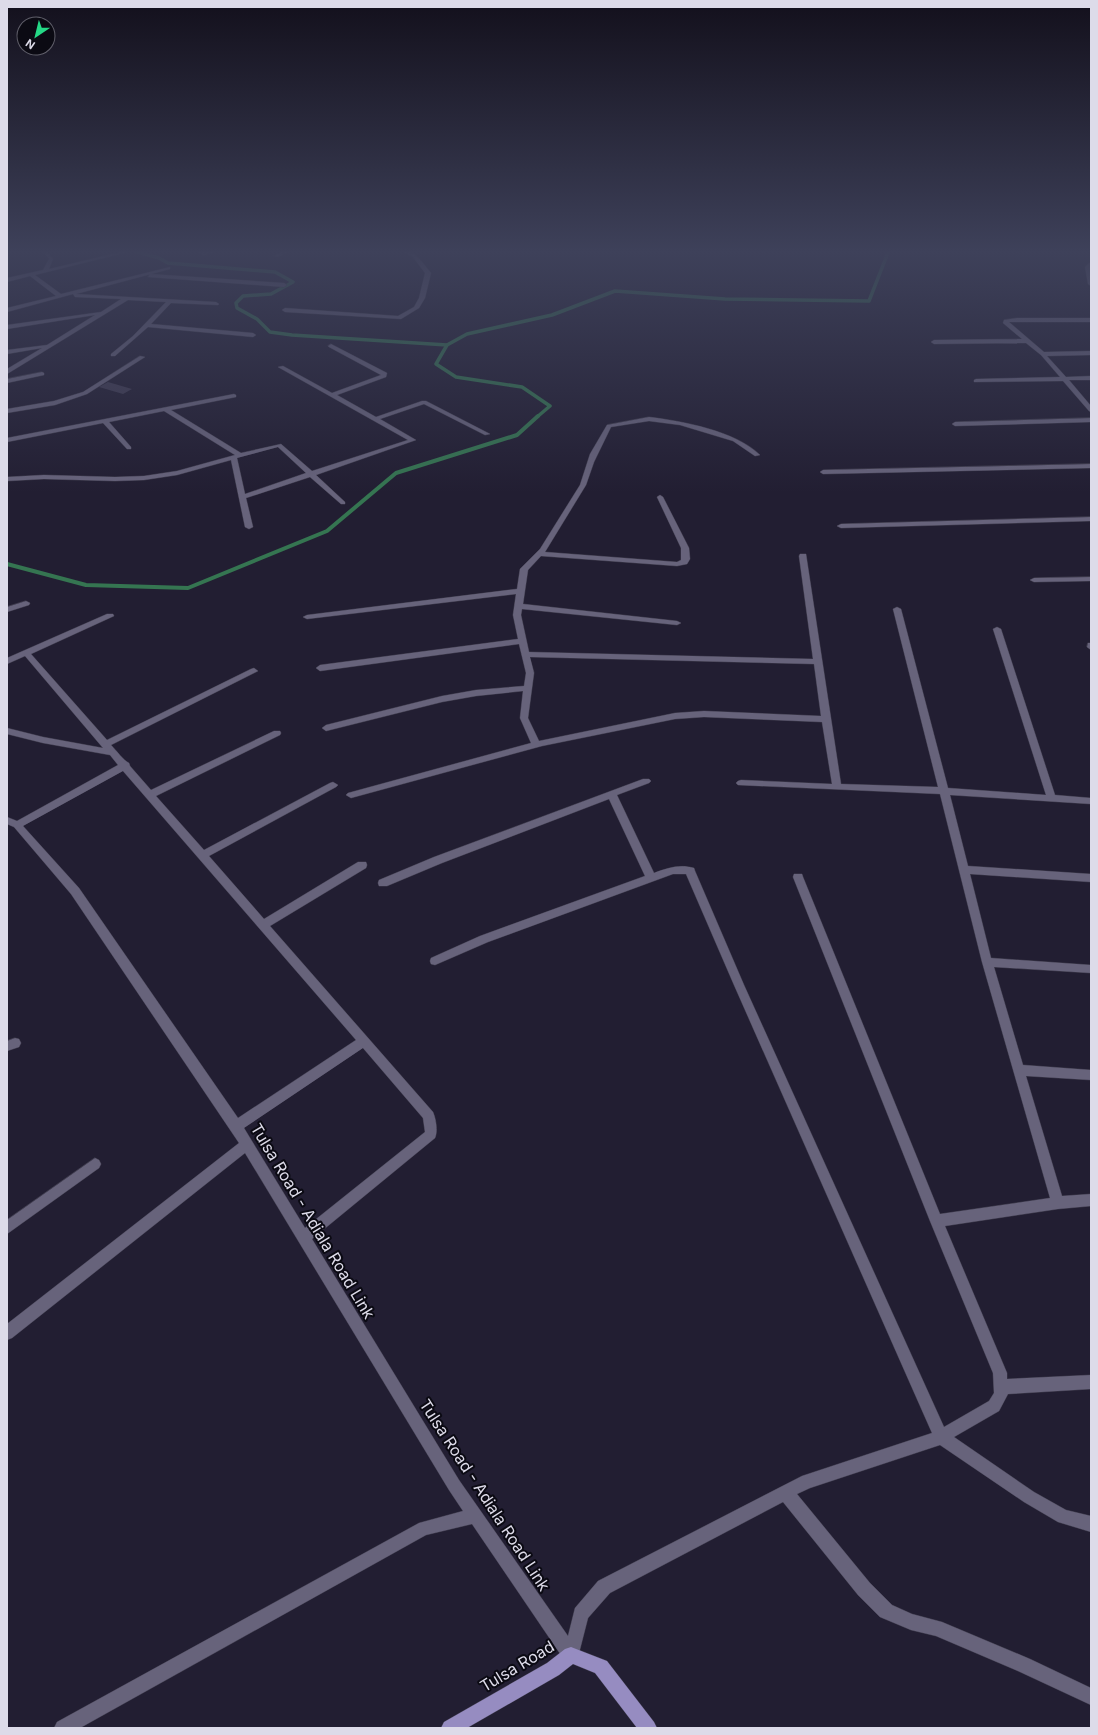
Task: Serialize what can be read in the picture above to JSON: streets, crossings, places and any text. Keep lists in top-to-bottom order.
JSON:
{
  "streets": {
    "main road": ["Tulsa Road"],
    "street": ["Tulsa Road - Adiala Road Link"]
  },
  "crossings": [
    ["Tulsa Road - Adiala Road Link", "Tulsa Road"]
  ],
  "north": "bottom left"
}
